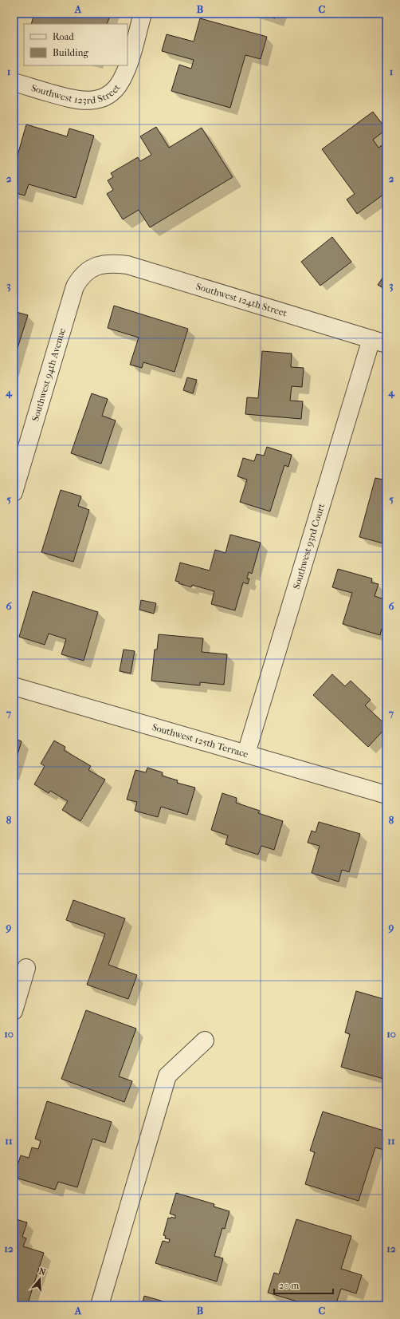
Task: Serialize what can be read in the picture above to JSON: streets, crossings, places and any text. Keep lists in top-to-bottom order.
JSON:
{
  "streets": {
    "street": [
      "Southwest 123rd Street",
      "Southwest 124th Street",
      "Southwest 94th Avenue",
      "Southwest 93rd Court",
      "Southwest 125th Terrace"
    ]
  },
  "crossings": [
    ["Southwest 124th Street", "Southwest 94th Avenue"],
    ["Southwest 124th Street", "Southwest 93rd Court"],
    ["Southwest 93rd Court", "Southwest 125th Terrace"]
  ],
  "legend": ["Road", "Building"],
  "scale_bar": "20 m",
  "north": "top",
  "grid": {
    "columns": ["A", "B", "C"],
    "rows": [
      "1",
      "2",
      "3",
      "4",
      "5",
      "6",
      "7",
      "8",
      "9",
      "10",
      "11",
      "12"
    ]
  }
}
